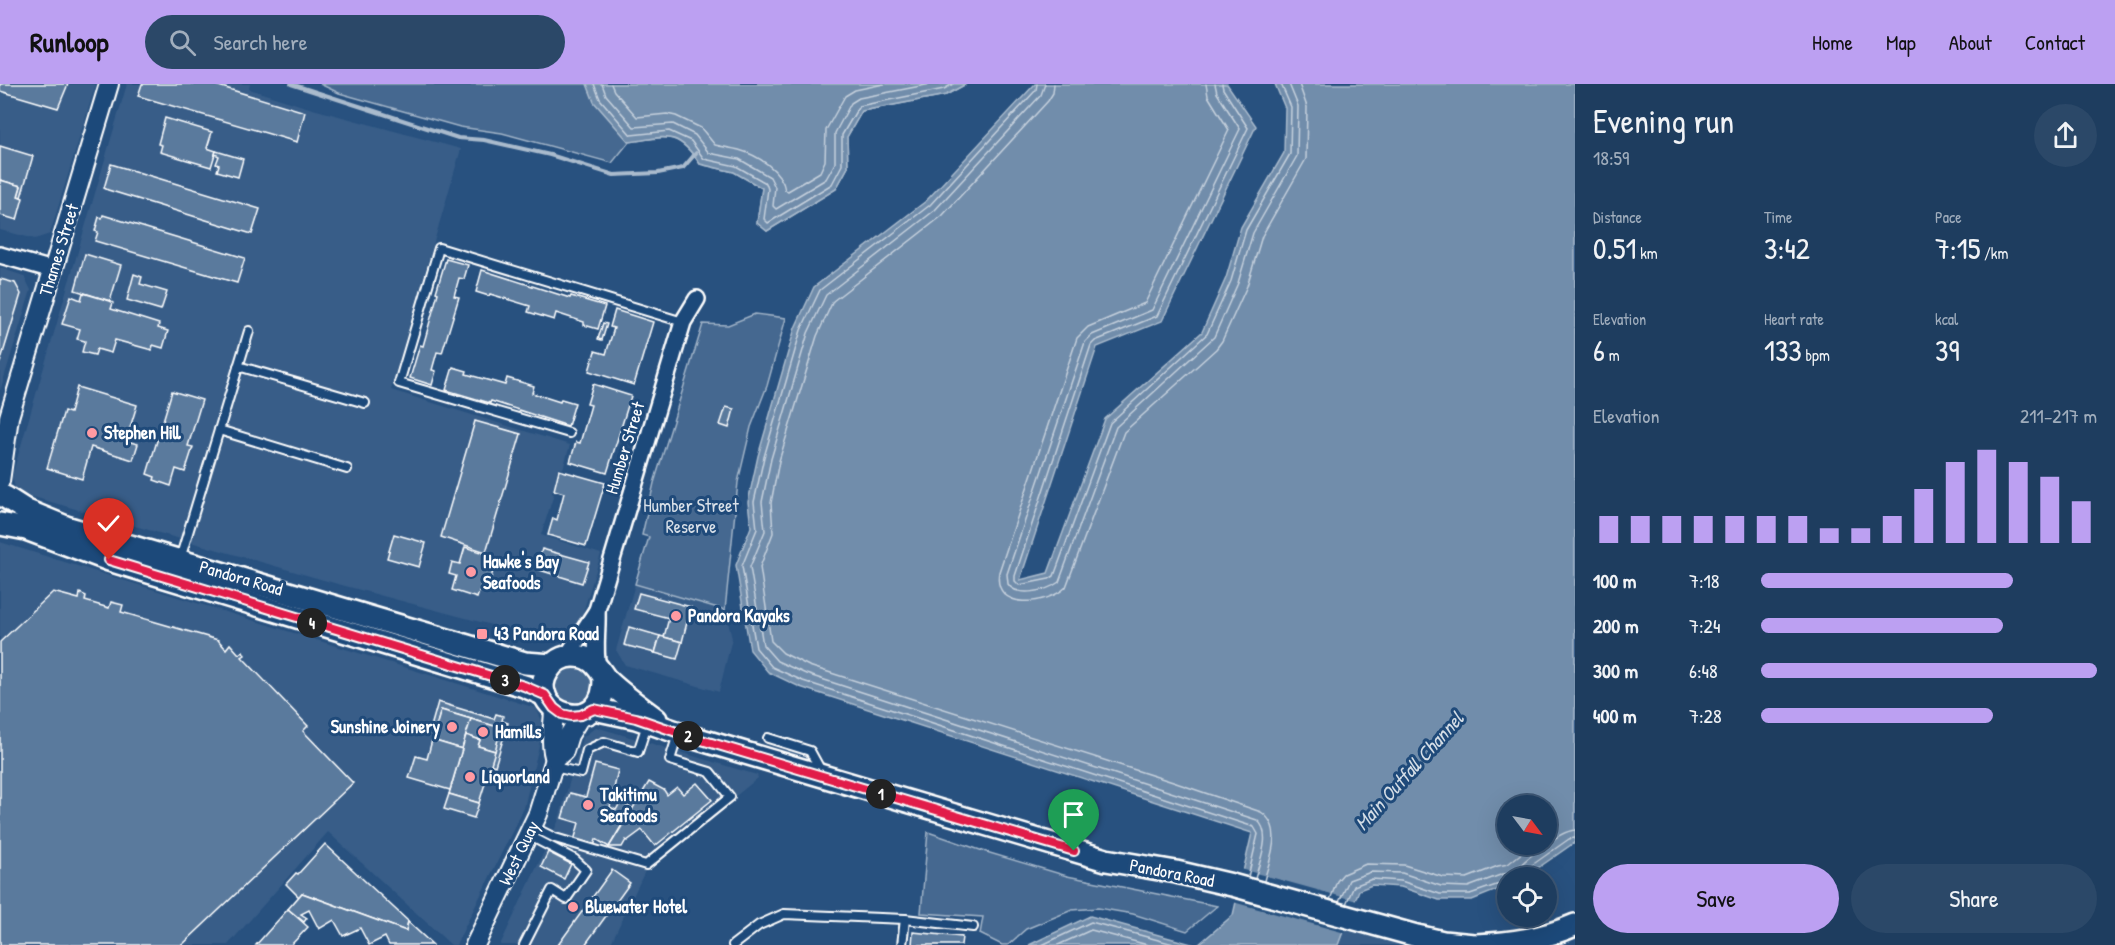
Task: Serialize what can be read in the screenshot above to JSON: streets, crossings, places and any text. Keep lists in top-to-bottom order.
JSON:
{
  "streets": {
    "main road": ["Pandora Road"],
    "street": ["Thames Street", "Humber Street", "West Quay"]
  },
  "crossings": [
    ["Thames Street", "Pandora Road"],
    ["Humber Street", "Pandora Road"],
    ["Humber Street", "West Quay"],
    ["Pandora Road", "West Quay"]
  ],
  "water": ["Main Outfall Channel"],
  "parks": ["Humber Street Reserve"],
  "places": {
    "other": [
      "Stephen Hill",
      "Hawke's Bay Seafoods",
      "Pandora Kayaks",
      "Sunshine Joinery",
      "Hamills",
      "Liquorland",
      "Takitimu Seafoods",
      "Bluewater Hotel"
    ],
    "transit": ["43 Pandora Road"]
  },
  "north": "bottom right",
  "page": {
    "header": "Runloop",
    "search": "Search here",
    "nav": [
      "Home",
      "Map",
      "About",
      "Contact"
    ],
    "heading": ["Evening run", "18:59"],
    "stats": [
      ["Distance", "0.51 km"],
      ["Time", "3:42"],
      ["Pace", "7:15 /km"],
      ["Elevation", "6 m"],
      ["Heart rate", "133 bpm"],
      ["kcal", "39"]
    ],
    "chart": ["Elevation", "211–217 m"],
    "list": [
      {
        "name": "100 m",
        "note": "7:18"
      },
      {
        "name": "200 m",
        "note": "7:24"
      },
      {
        "name": "300 m",
        "note": "6:48"
      },
      {
        "name": "400 m",
        "note": "7:28"
      }
    ],
    "pins": [
      "4",
      "3",
      "2",
      "1"
    ],
    "buttons": ["Save", "Share"]
  }
}
